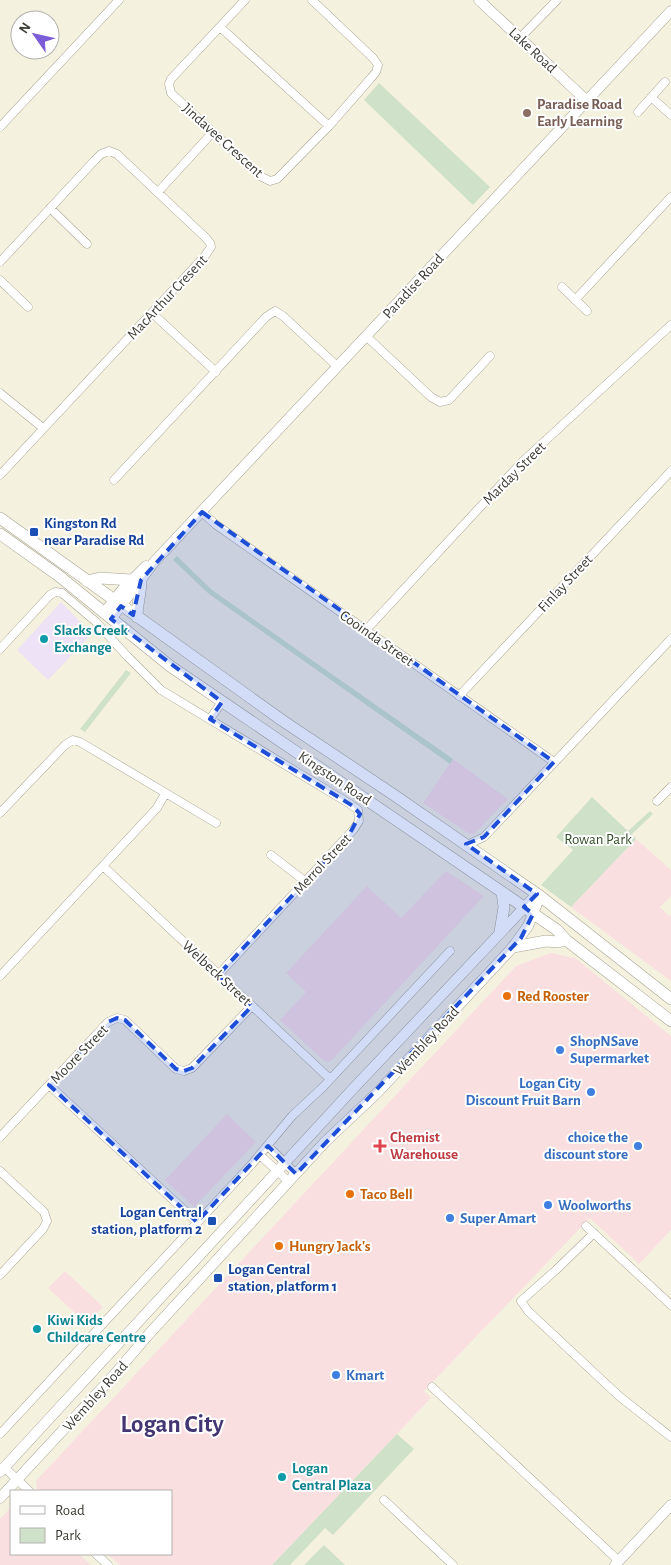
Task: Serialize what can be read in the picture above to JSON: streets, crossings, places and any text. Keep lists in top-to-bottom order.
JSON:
{
  "streets": {
    "main road": [
      "Lake Road",
      "Paradise Road",
      "Kingston Road",
      "Wembley Road"
    ],
    "street": [
      "Jindavee Crescent",
      "MacArthur Cresent",
      "Marday Street",
      "Finlay Street",
      "Cooinda Street",
      "Merrol Street",
      "Welbeck Street",
      "Moore Street"
    ]
  },
  "crossings": [
    ["Lake Road", "Paradise Road"],
    ["Paradise Road", "Cooinda Street"],
    ["Paradise Road", "Kingston Road"],
    ["Marday Street", "Cooinda Street"],
    ["Finlay Street", "Cooinda Street"],
    ["Kingston Road", "Wembley Road"],
    ["Merrol Street", "Welbeck Street"],
    ["Welbeck Street", "Moore Street"]
  ],
  "districts": ["Logan City"],
  "parks": ["Rowan Park"],
  "places": {
    "other": [
      "Paradise Road Early Learning",
      "Slacks Creek Exchange",
      "Red Rooster",
      "ShopNSave Supermarket",
      "Logan City Discount Fruit Barn",
      "choice the discount store",
      "Taco Bell",
      "Woolworths",
      "Super Amart",
      "Hungry Jack's",
      "Kiwi Kids Childcare Centre",
      "Kmart",
      "Logan Central Plaza"
    ],
    "transit": ["Kingston Rd near Paradise Rd", "Logan Central station, platform 2", "Logan Central station, platform 1"],
    "health": ["Chemist Warehouse"]
  },
  "legend": ["Road", "Park"],
  "north": "top left"
}
